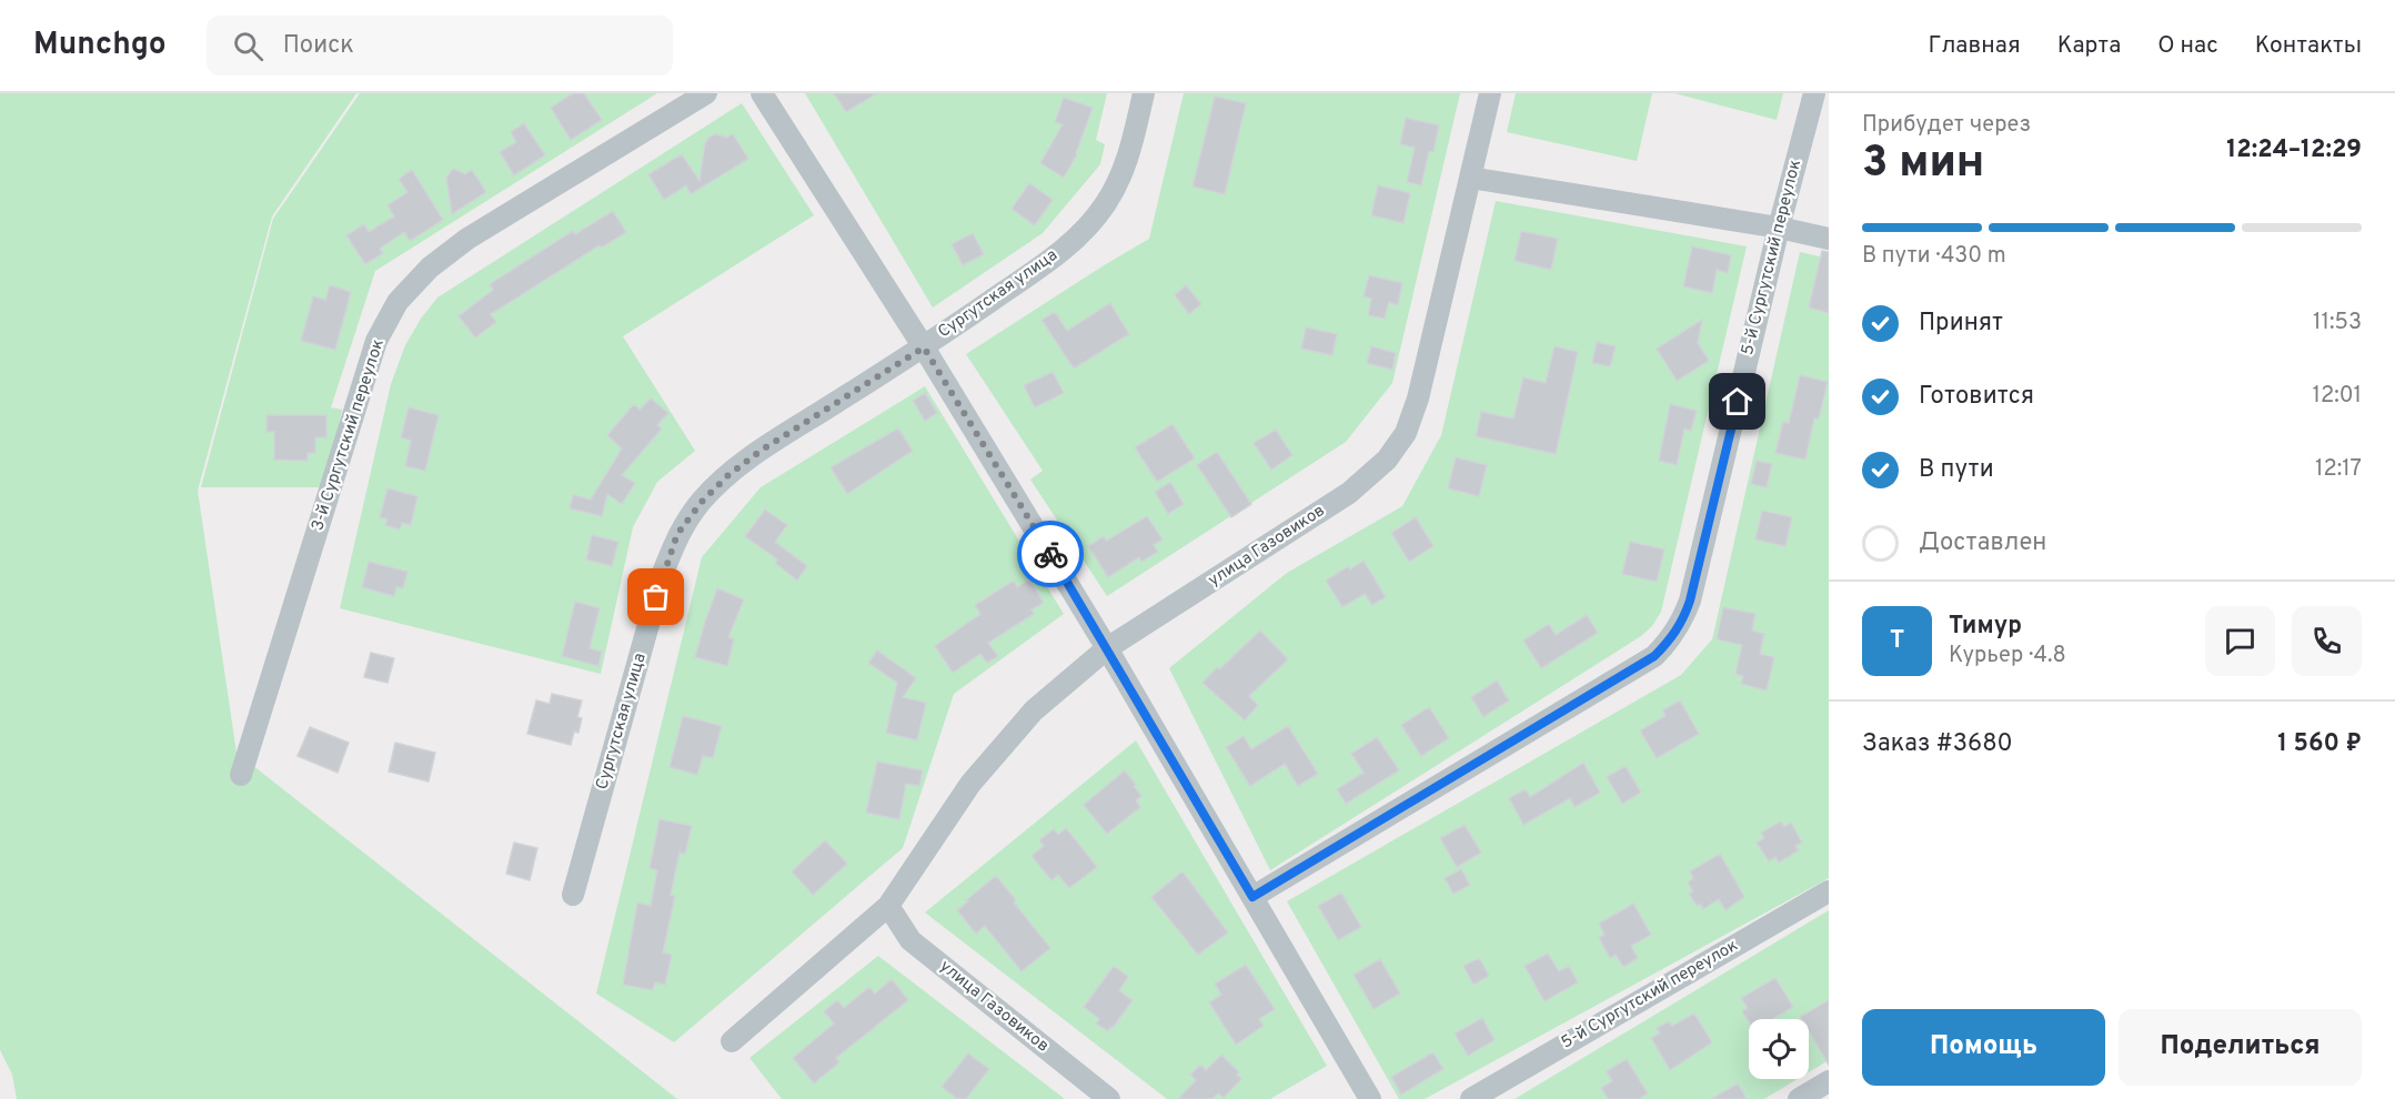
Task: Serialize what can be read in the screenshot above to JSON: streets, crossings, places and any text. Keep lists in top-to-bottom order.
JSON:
{
  "streets": {
    "street": [
      "5-й Сургутский переулок",
      "Сургутская улица",
      "3-й Сургутский переулок",
      "улица Газовиков"
    ]
  },
  "page": {
    "header": "Munchgo",
    "search": "Поиск",
    "nav": [
      "Главная",
      "Карта",
      "О нас",
      "Контакты"
    ],
    "heading": ["3 мин", "Прибудет через", "12:24–12:29"],
    "panel": [
      "Тимур",
      "Курьер · 4.8",
      "Заказ #3680",
      "1 560 ₽"
    ],
    "bar": "В пути · 430 m",
    "list": [
      ["Принят", "11:53"],
      ["Готовится", "12:01"],
      ["В пути", "12:17"],
      "Доставлен"
    ],
    "round": "Т",
    "buttons": ["Помощь", "Поделиться"]
  }
}
